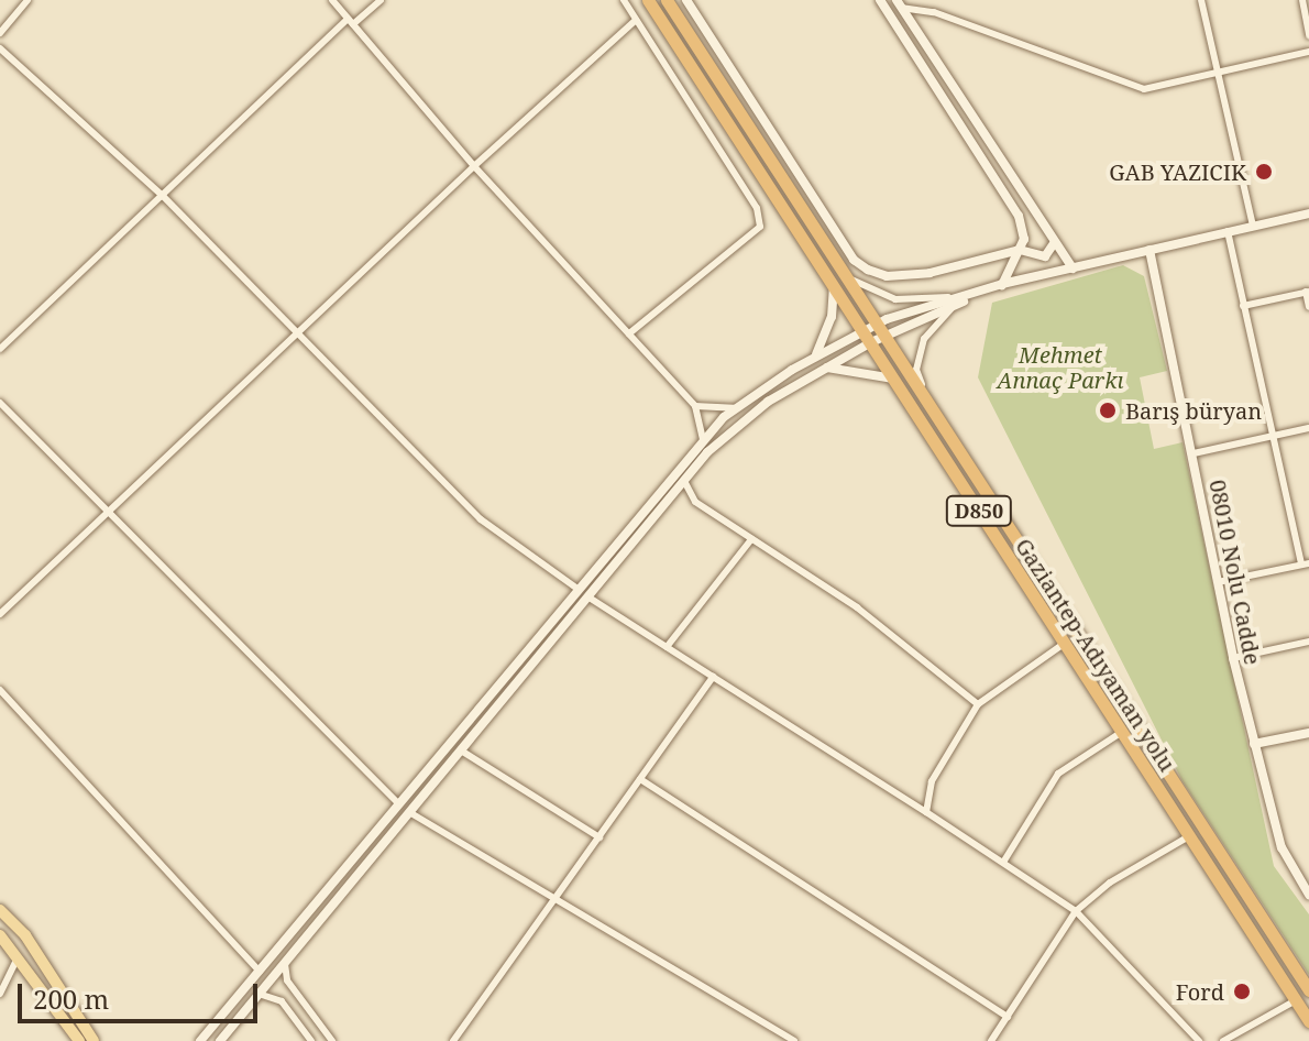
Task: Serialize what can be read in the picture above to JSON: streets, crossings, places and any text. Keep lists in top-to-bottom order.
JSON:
{
  "streets": {
    "highway": ["D850", "Gaziantep-Adıyaman yolu"],
    "street": ["08010 Nolu Cadde"]
  },
  "parks": ["Mehmet Annaç Parkı"],
  "places": ["GAB YAZICIK", "Barış büryan", "Ford"],
  "scale_bar": "200 m"
}
